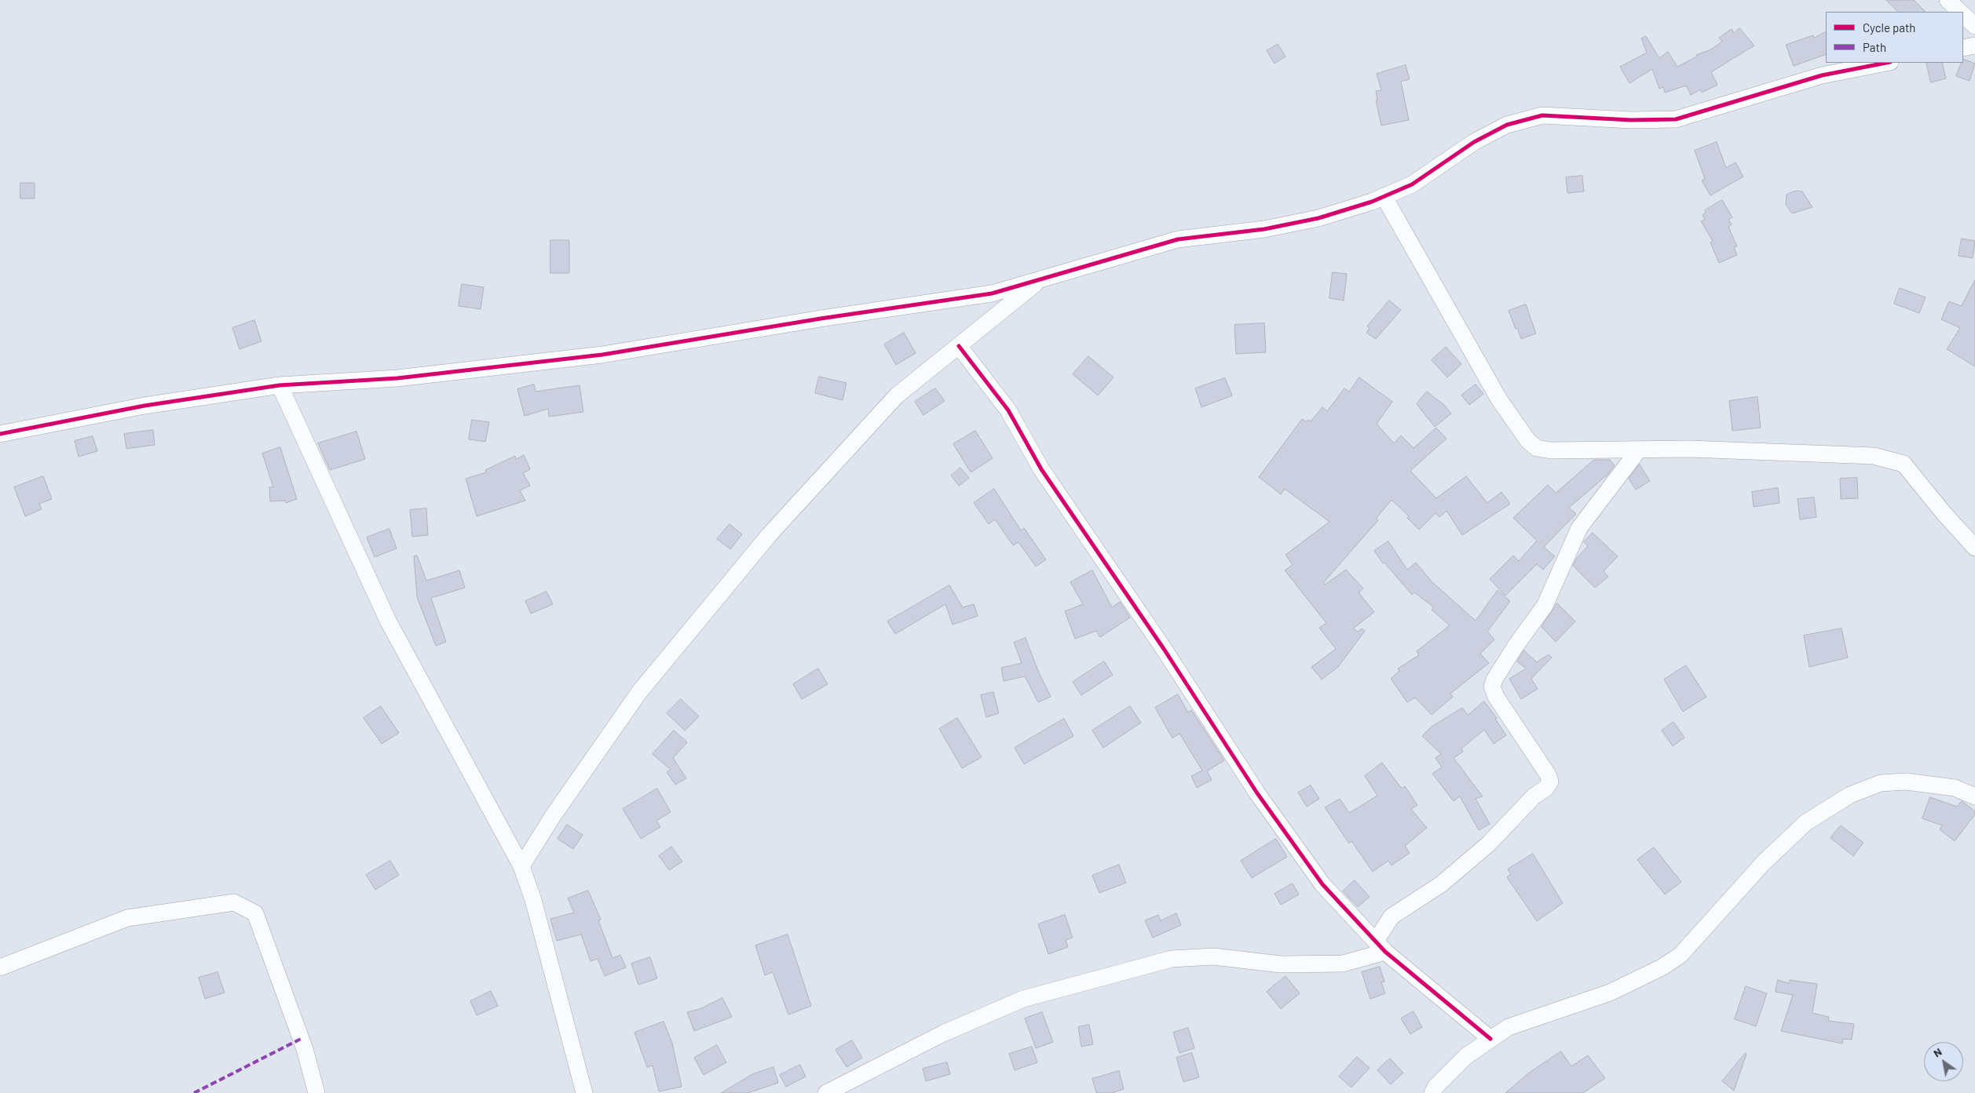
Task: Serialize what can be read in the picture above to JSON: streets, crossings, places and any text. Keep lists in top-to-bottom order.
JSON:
{
  "legend": ["Cycle path", "Path"],
  "north": "top left"
}
